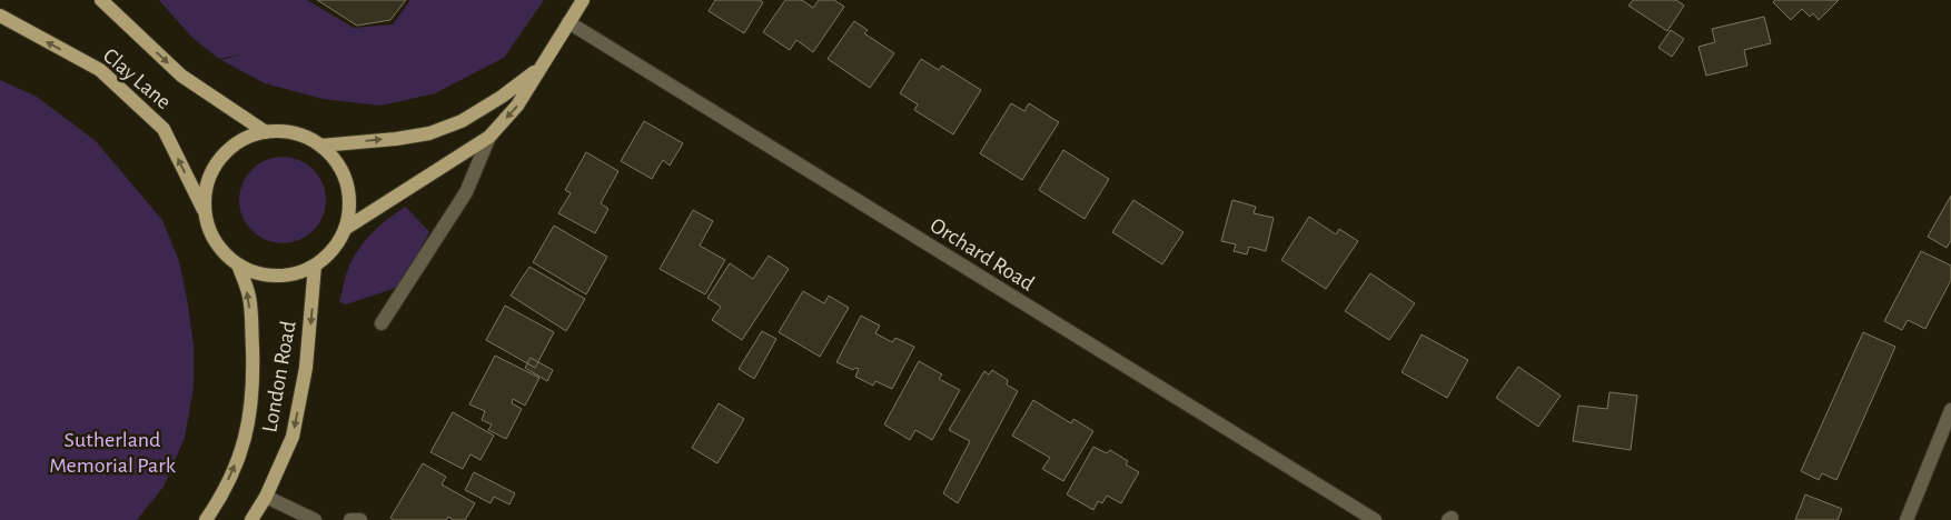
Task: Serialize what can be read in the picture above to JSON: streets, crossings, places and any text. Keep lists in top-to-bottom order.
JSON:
{
  "streets": {
    "main road": ["Clay Lane", "London Road"],
    "street": ["Orchard Road"]
  },
  "crossings": [
    ["Clay Lane", "London Road"],
    ["Orchard Road", "London Road"]
  ],
  "parks": ["Sutherland Memorial Park"]
}
